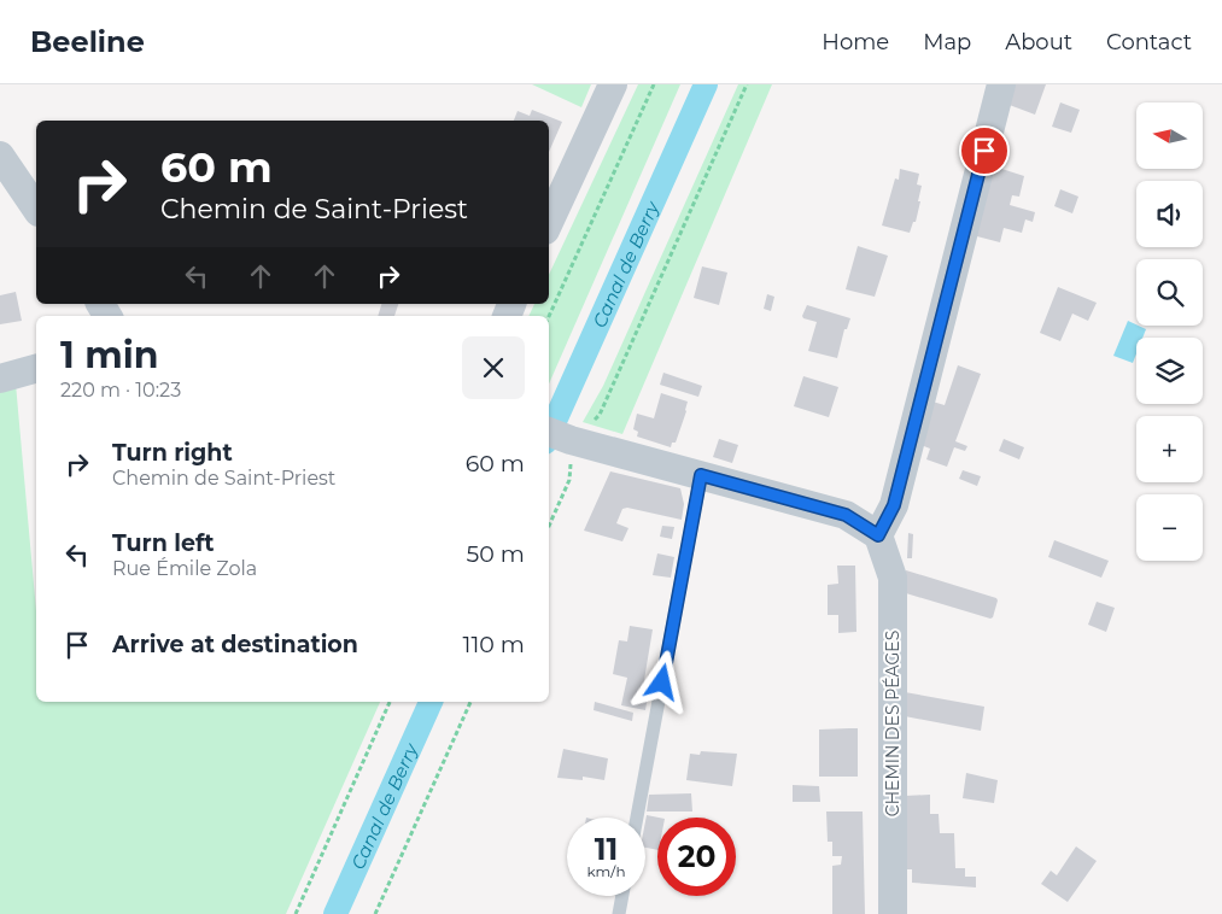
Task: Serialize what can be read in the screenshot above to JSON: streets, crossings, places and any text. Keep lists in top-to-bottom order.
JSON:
{
  "streets": {
    "street": ["CHEMIN DES PÉAGES"]
  },
  "water": ["Canal de Berry"],
  "north": "left",
  "page": {
    "header": "Beeline",
    "nav": [
      "Home",
      "Map",
      "About",
      "Contact"
    ],
    "map_buttons": ["+", "−"],
    "turn": ["60 m", "Chemin de Saint-Priest"],
    "heading": ["1 min", "220 m · 10:23"],
    "list": [
      {
        "name": "Turn right",
        "note": "Chemin de Saint-Priest",
        "value": "60 m"
      },
      {
        "name": "Turn left",
        "note": "Rue Émile Zola",
        "value": "50 m"
      },
      {
        "name": "Arrive at destination",
        "value": "110 m"
      }
    ],
    "speed": "11 km/h",
    "limit": "20"
  }
}
